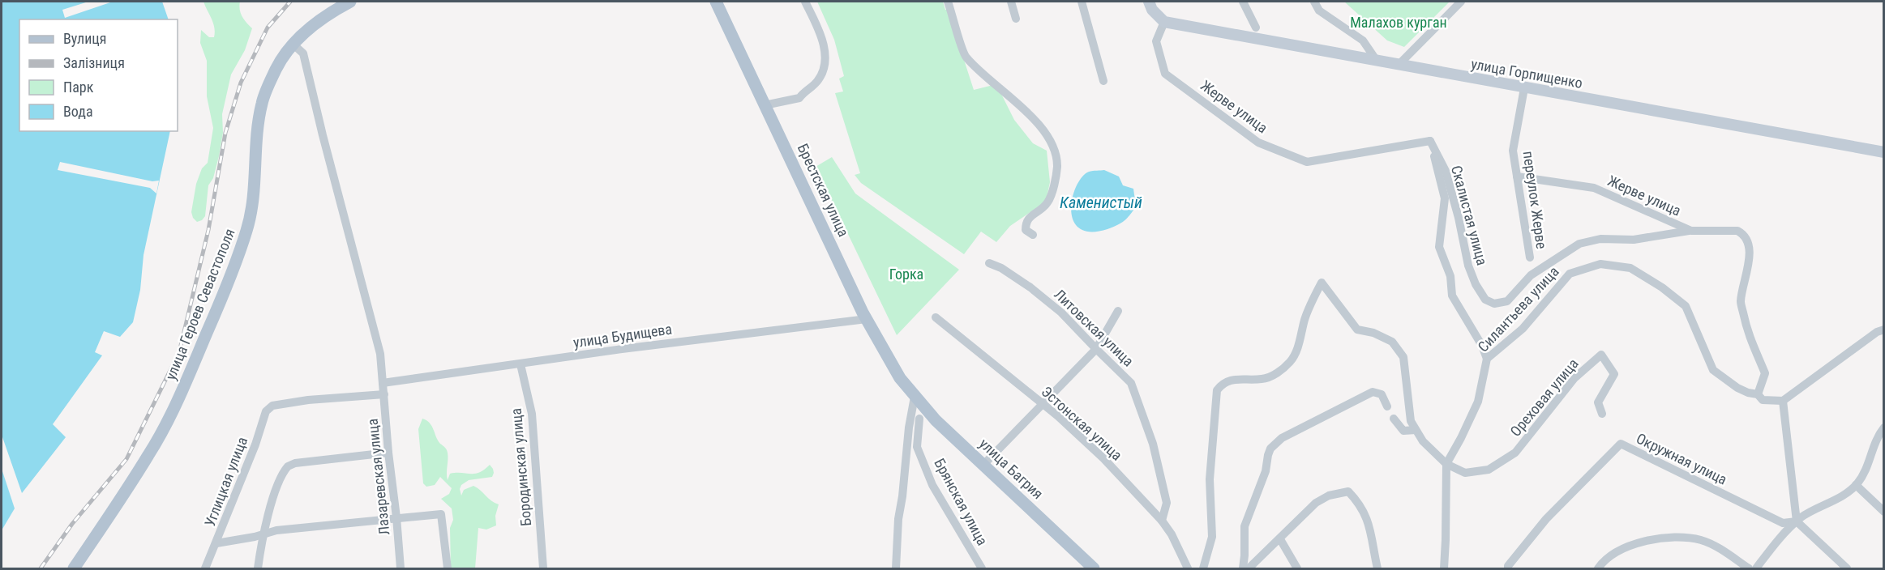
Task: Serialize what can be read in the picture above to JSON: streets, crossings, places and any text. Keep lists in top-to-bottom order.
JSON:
{
  "streets": {
    "main road": [
      "улица Горпищенко",
      "Брестская улица",
      "улица Героев Севастополя",
      "улица Багрия"
    ],
    "street": [
      "Жерве улица",
      "переулок Жерве",
      "Скалистая улица",
      "Силантьева улица",
      "Литовская улица",
      "улица Будищева",
      "Ореховая улица",
      "Эстонская улица",
      "Окружная улица",
      "Бородинская улица",
      "Лазаревская улица",
      "Углицкая улица",
      "Брянская улица"
    ]
  },
  "crossings": [
    ["улица Горпищенко", "Жерве улица"],
    ["улица Горпищенко", "переулок Жерве"],
    ["Жерве улица", "переулок Жерве"],
    ["Жерве улица", "Скалистая улица"],
    ["Жерве улица", "Силантьева улица"],
    ["Брестская улица", "улица Будищева"],
    ["Брестская улица", "улица Багрия"],
    ["улица Героев Севастополя", "Лазаревская улица"],
    ["Силантьева улица", "Ореховая улица"],
    ["Литовская улица", "Эстонская улица"],
    ["улица Будищева", "Бородинская улица"],
    ["улица Будищева", "Лазаревская улица"],
    ["Лазаревская улица", "Углицкая улица"]
  ],
  "water": ["Каменистый"],
  "parks": ["Малахов курган", "Горка"],
  "legend": [
    "Вулиця",
    "Залізниця",
    "Парк",
    "Вода"
  ]
}
